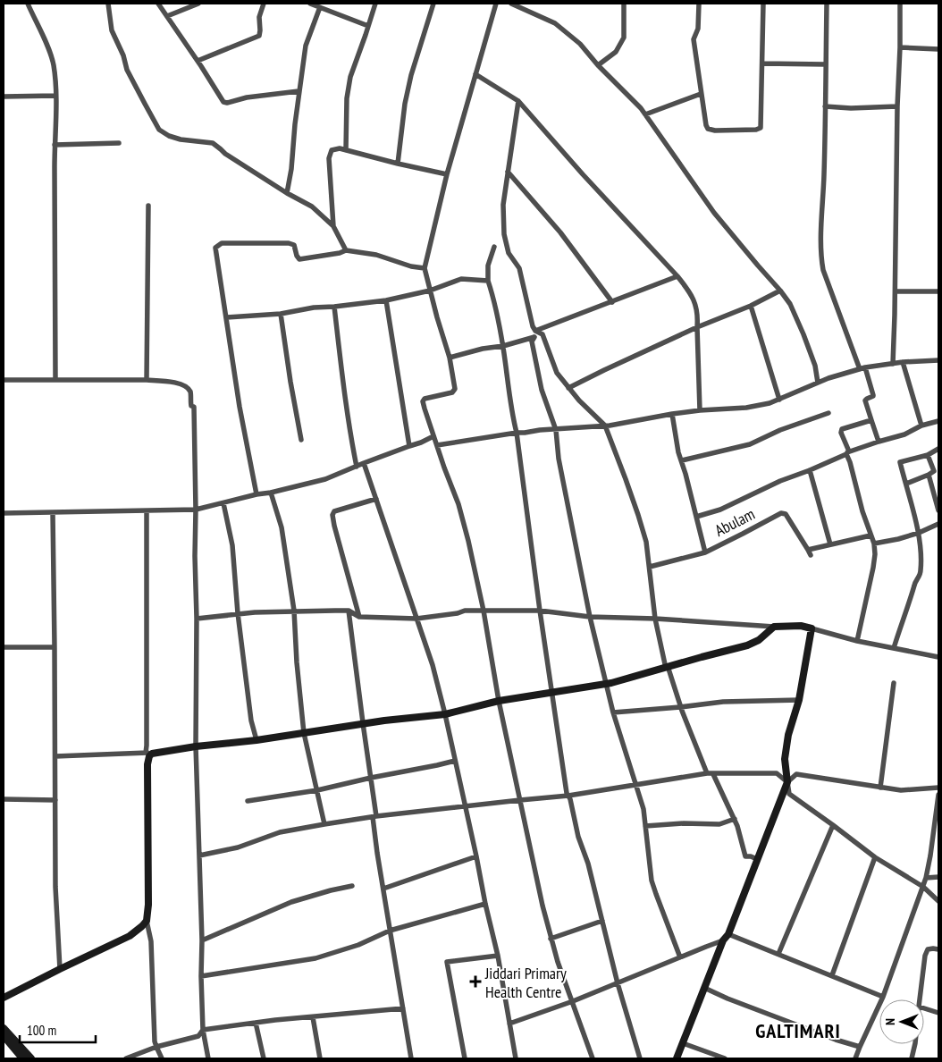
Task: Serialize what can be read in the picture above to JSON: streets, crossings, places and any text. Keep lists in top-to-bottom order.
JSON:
{
  "streets": {
    "street": ["Abulam"]
  },
  "districts": ["GALTIMARI"],
  "places": {
    "health": ["Jiddari Primary Health Centre"]
  },
  "scale_bar": "100 m",
  "north": "left"
}
